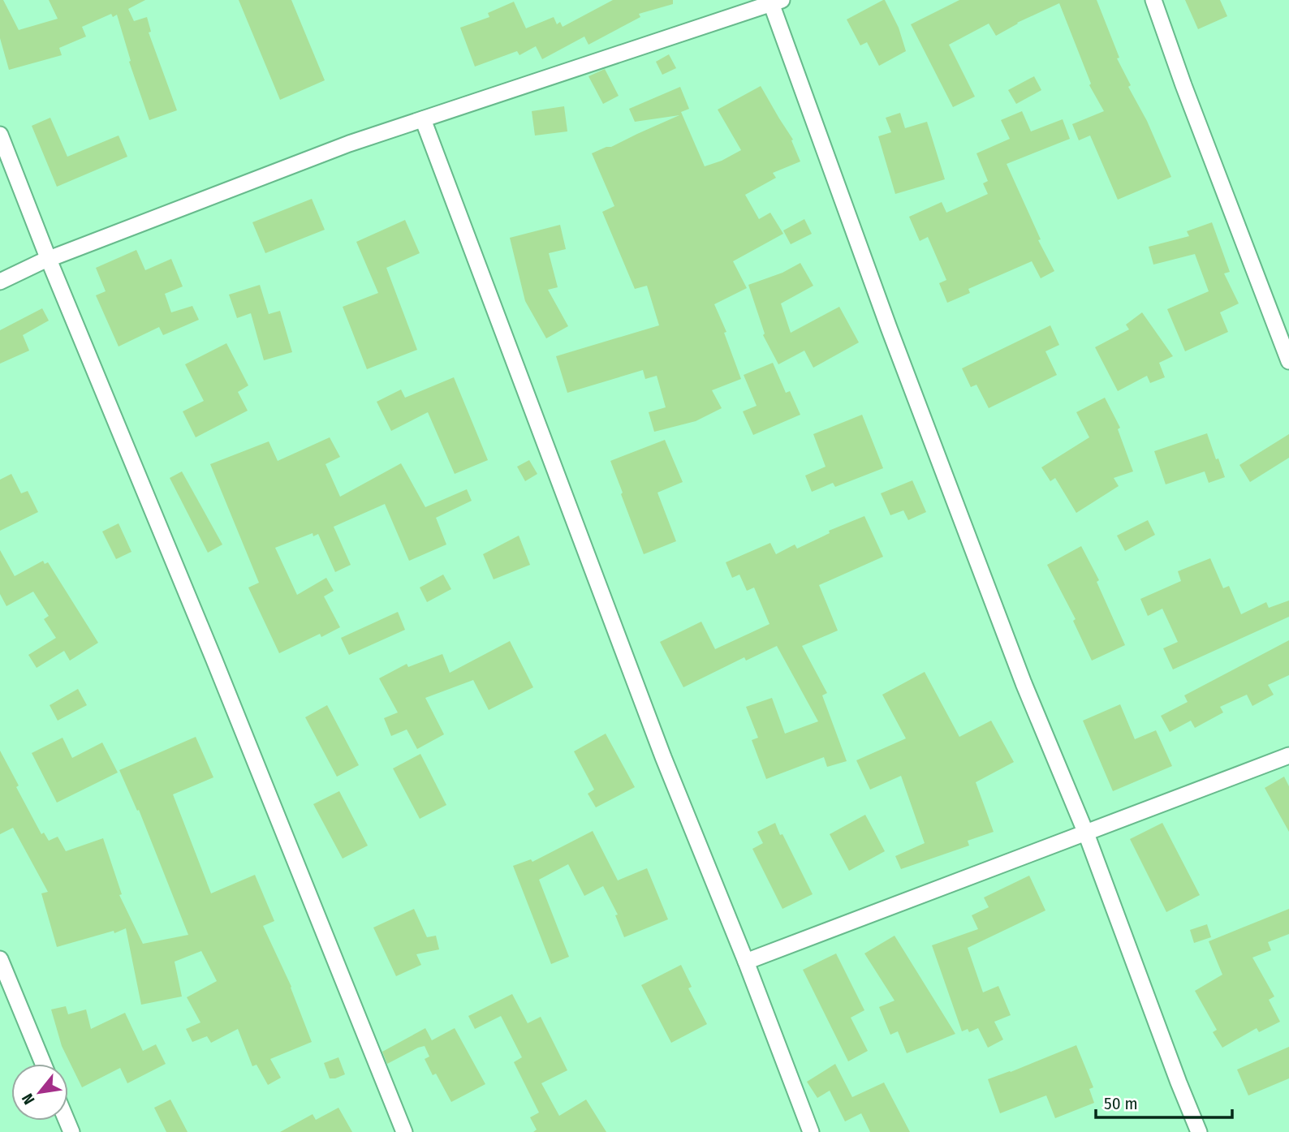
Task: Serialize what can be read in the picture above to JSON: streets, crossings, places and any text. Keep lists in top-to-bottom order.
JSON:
{
  "scale_bar": "50 m",
  "north": "bottom left"
}
